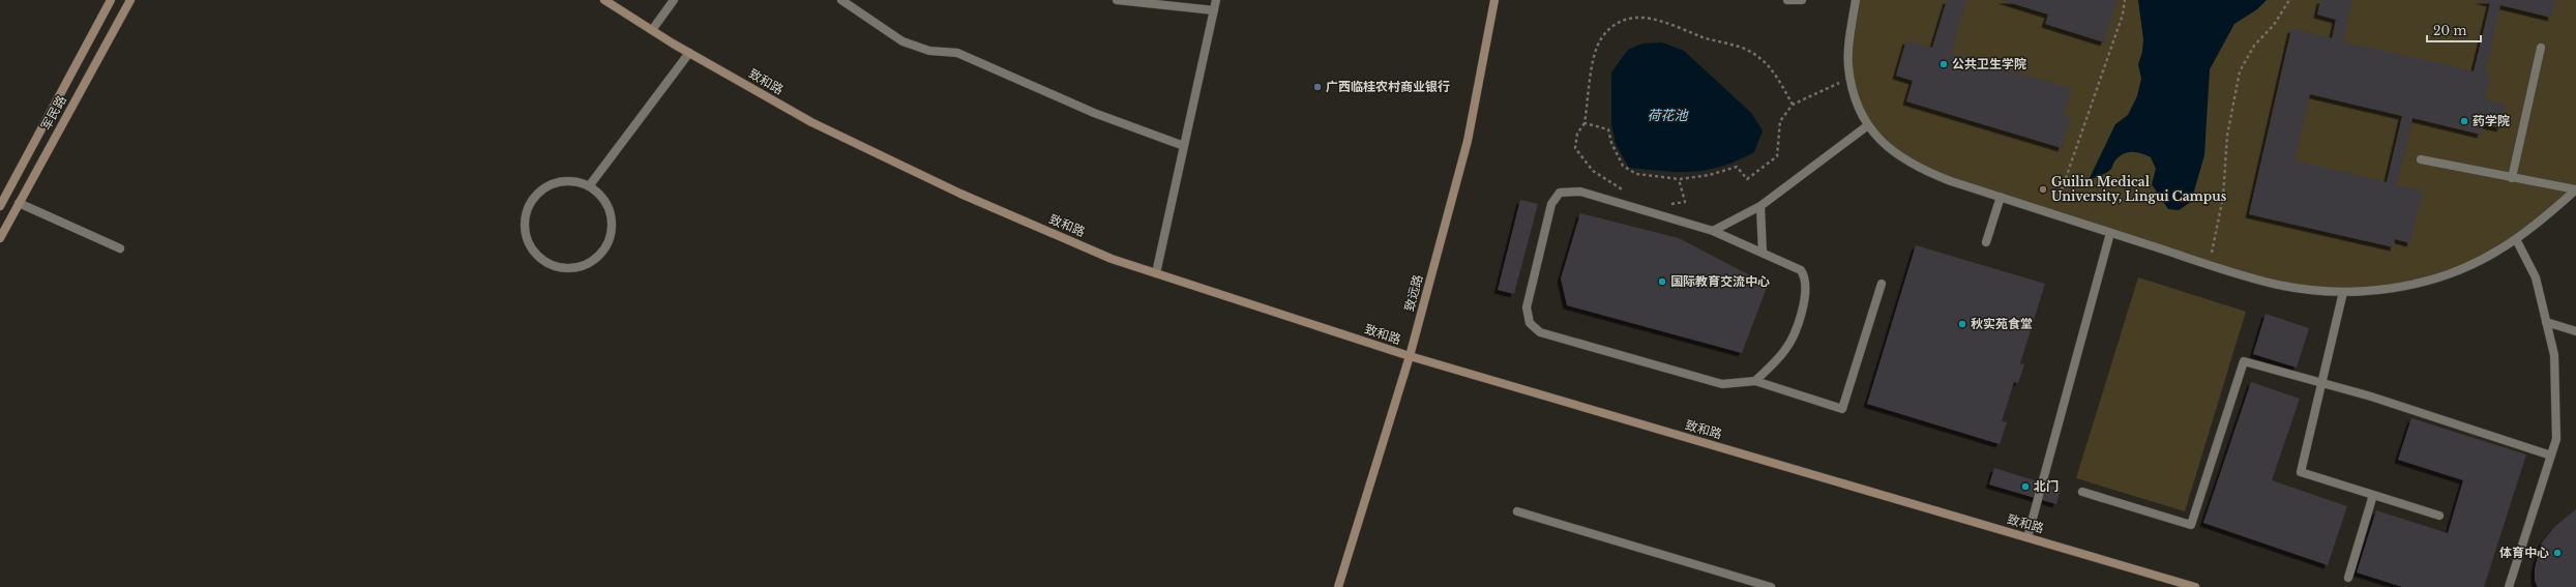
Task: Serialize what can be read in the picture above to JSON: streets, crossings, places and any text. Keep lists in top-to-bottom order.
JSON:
{
  "streets": {
    "main road": ["致和路", "军民路", "致远路"]
  },
  "crossings": [
    ["致和路", "致远路"]
  ],
  "water": ["荷花池"],
  "places": [
    "公共卫生学院",
    "广西临桂农村商业银行",
    "药学院",
    "Guilin Medical University, Lingui Campus",
    "国际教育交流中心",
    "秋实苑食堂",
    "北门",
    "体育中心"
  ],
  "scale_bar": "20 m"
}
